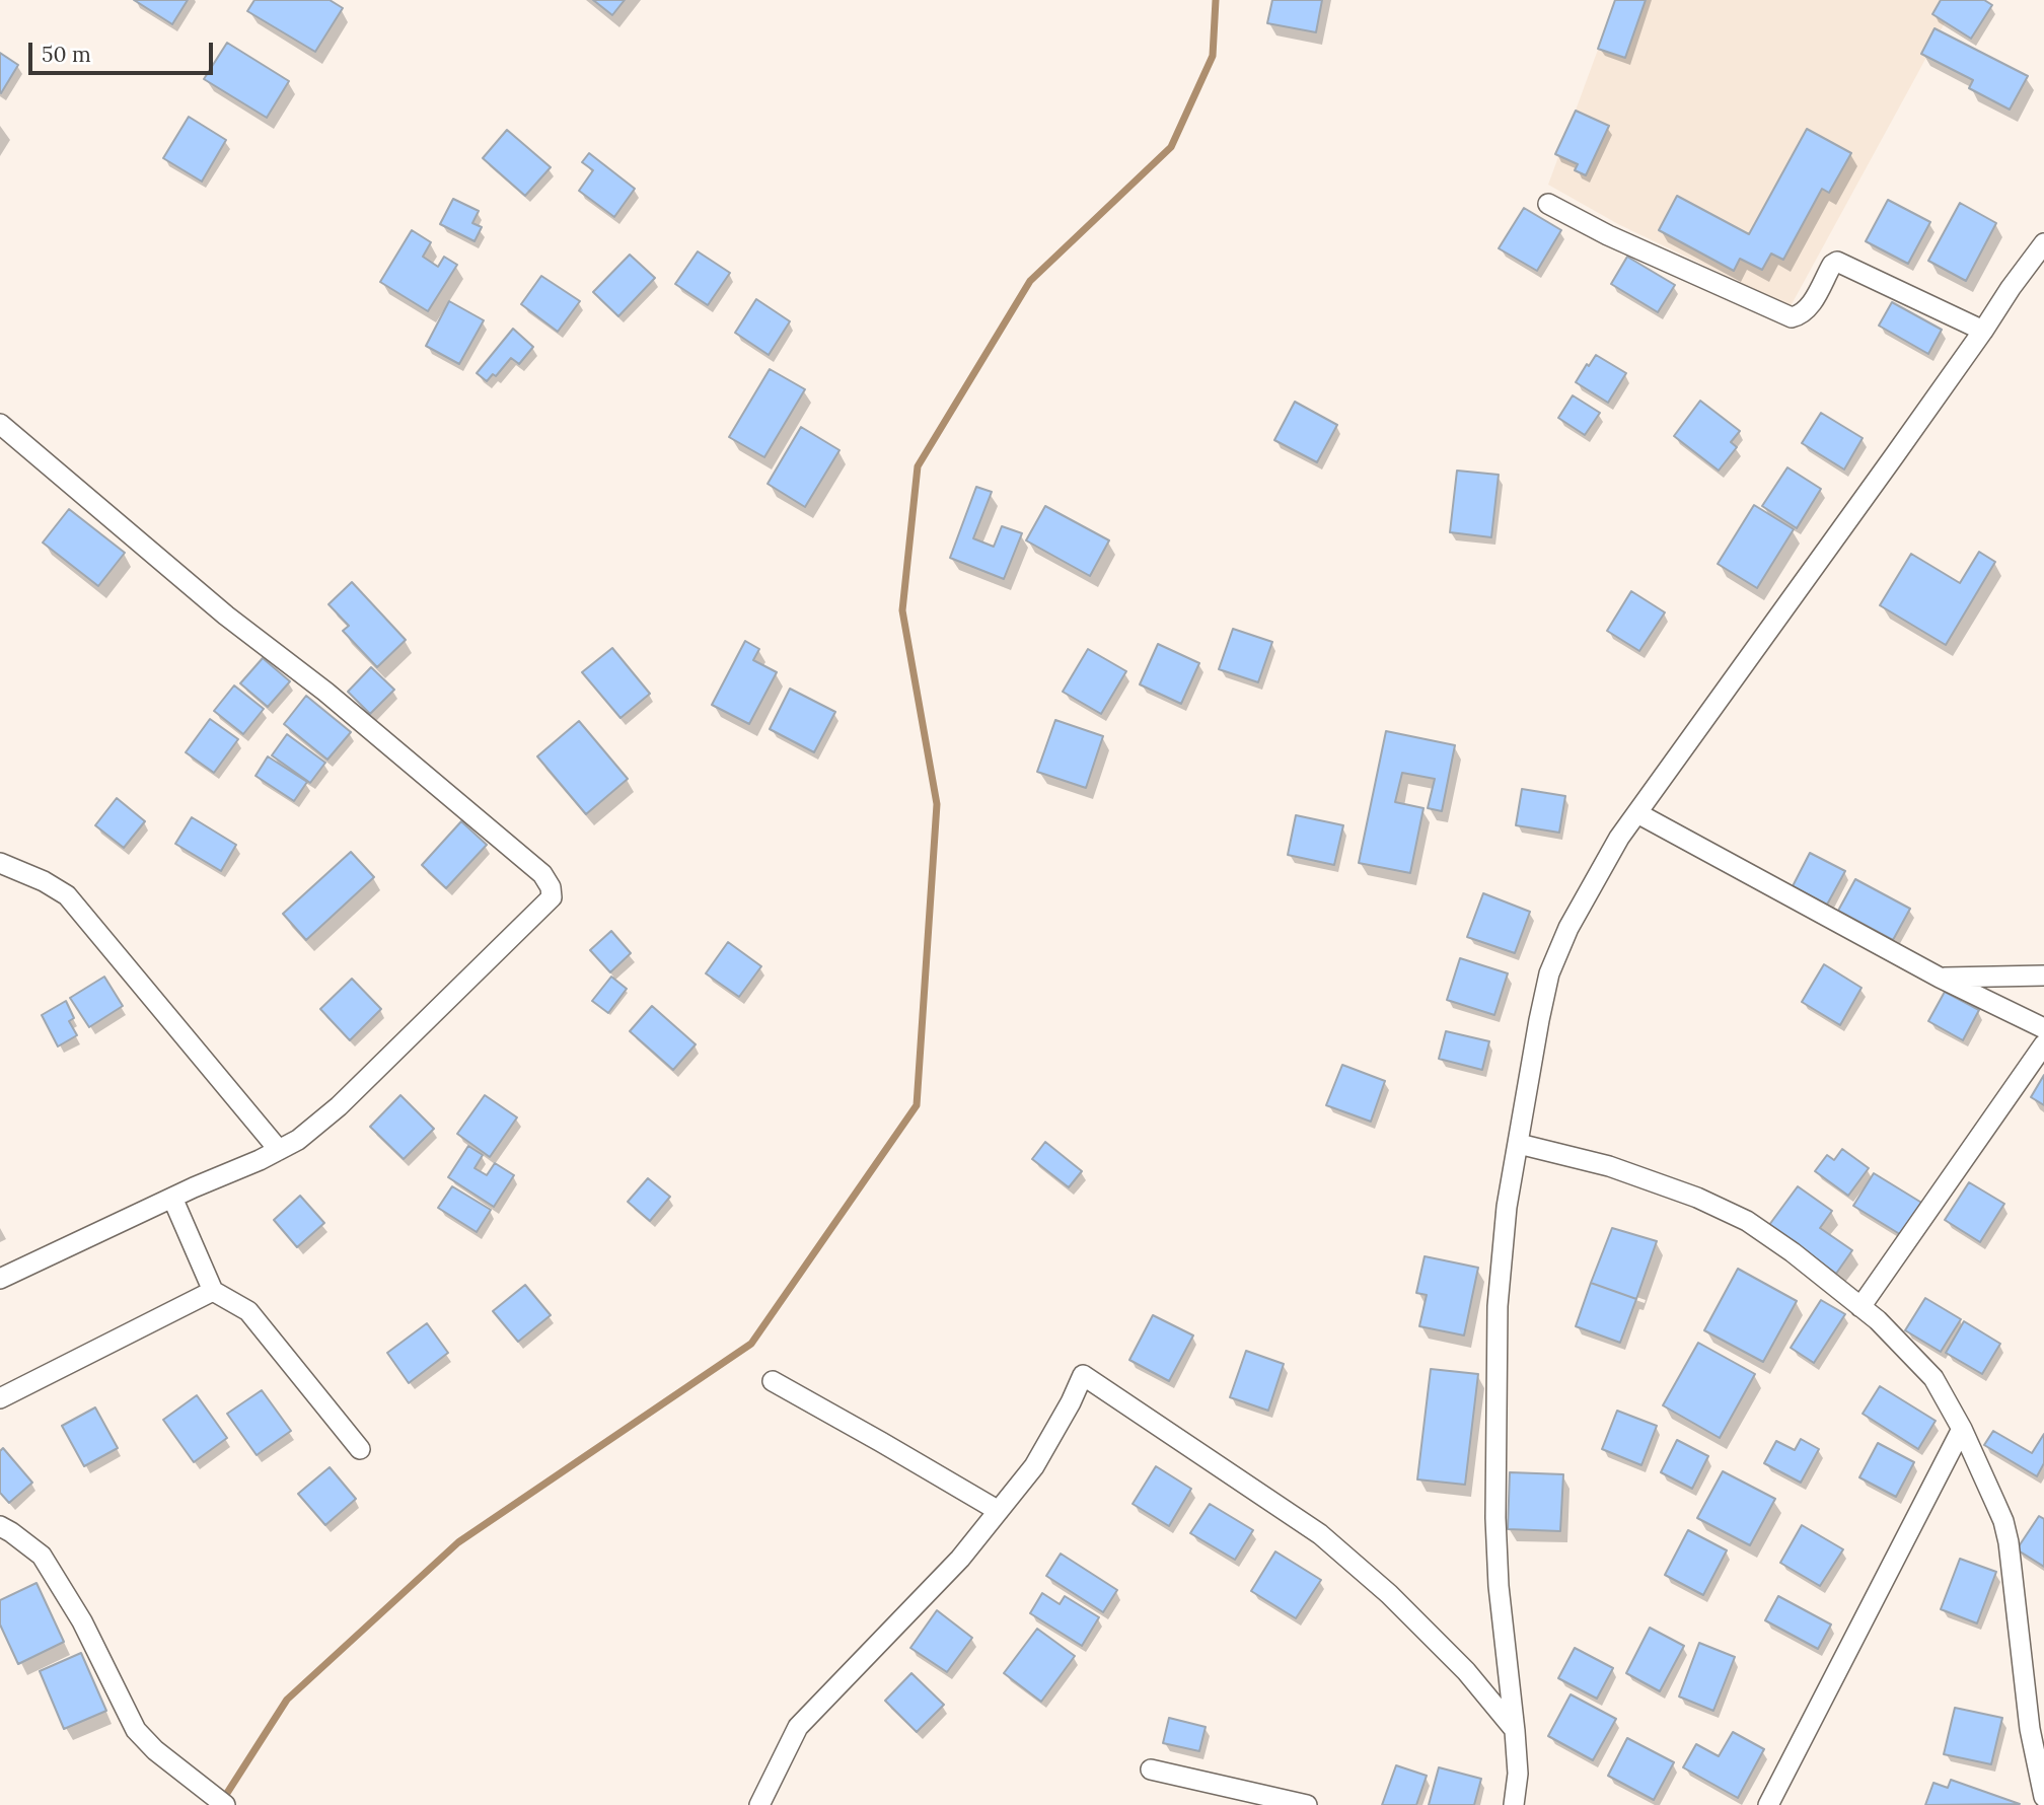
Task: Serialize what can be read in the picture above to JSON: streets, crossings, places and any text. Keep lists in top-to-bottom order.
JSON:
{
  "scale_bar": "50 m"
}
